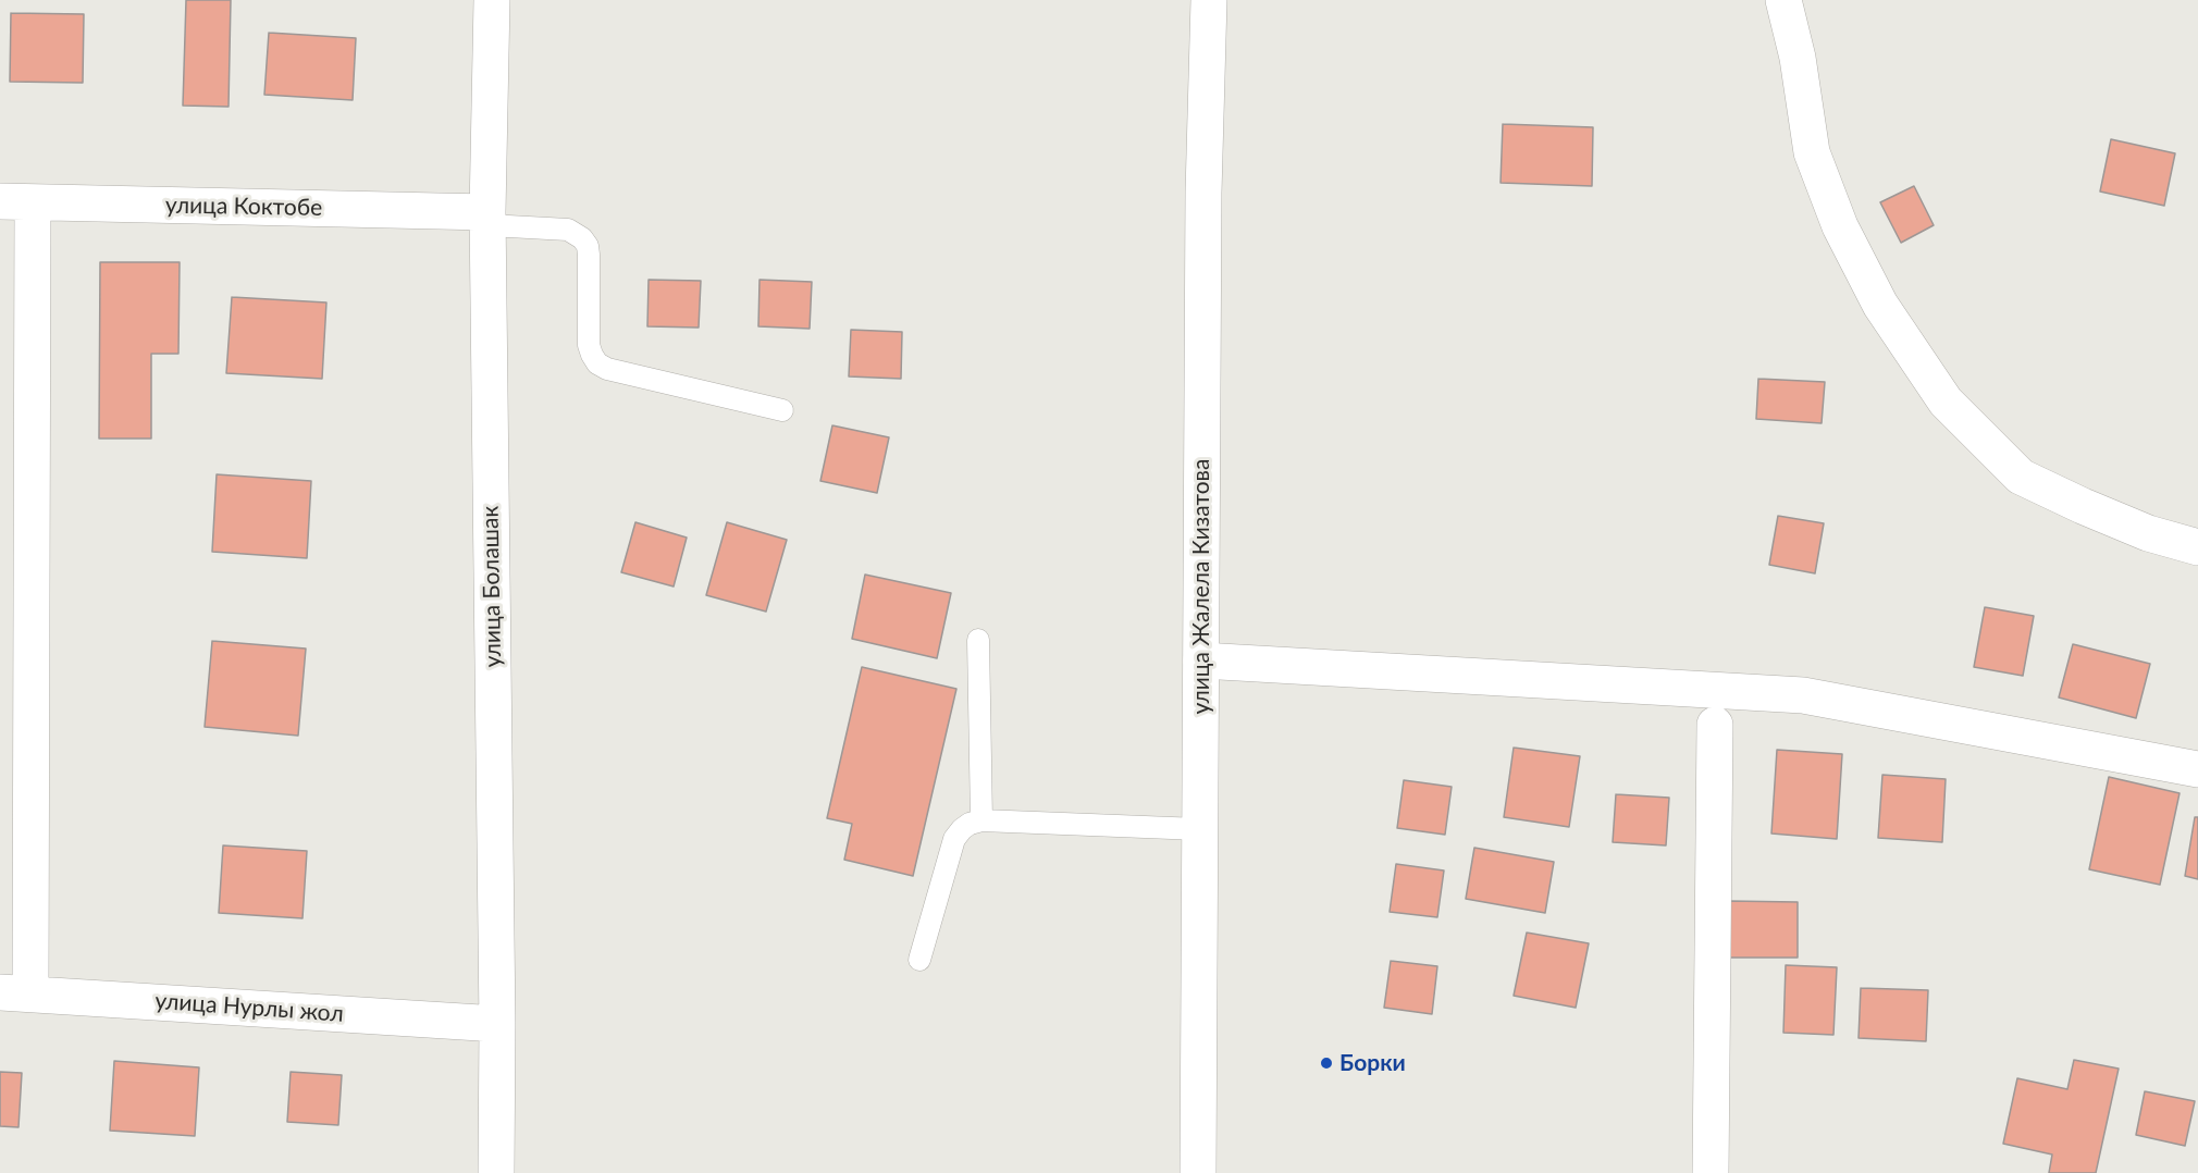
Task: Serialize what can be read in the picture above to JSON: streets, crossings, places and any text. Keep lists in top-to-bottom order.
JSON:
{
  "streets": {
    "street": [
      "улица Коктобе",
      "улица Болашак",
      "улица Жалела Кизатова",
      "улица Нурлы жол"
    ]
  },
  "crossings": [
    ["улица Коктобе", "улица Болашак"],
    ["улица Болашак", "улица Нурлы жол"]
  ],
  "places": ["Борки"]
}
